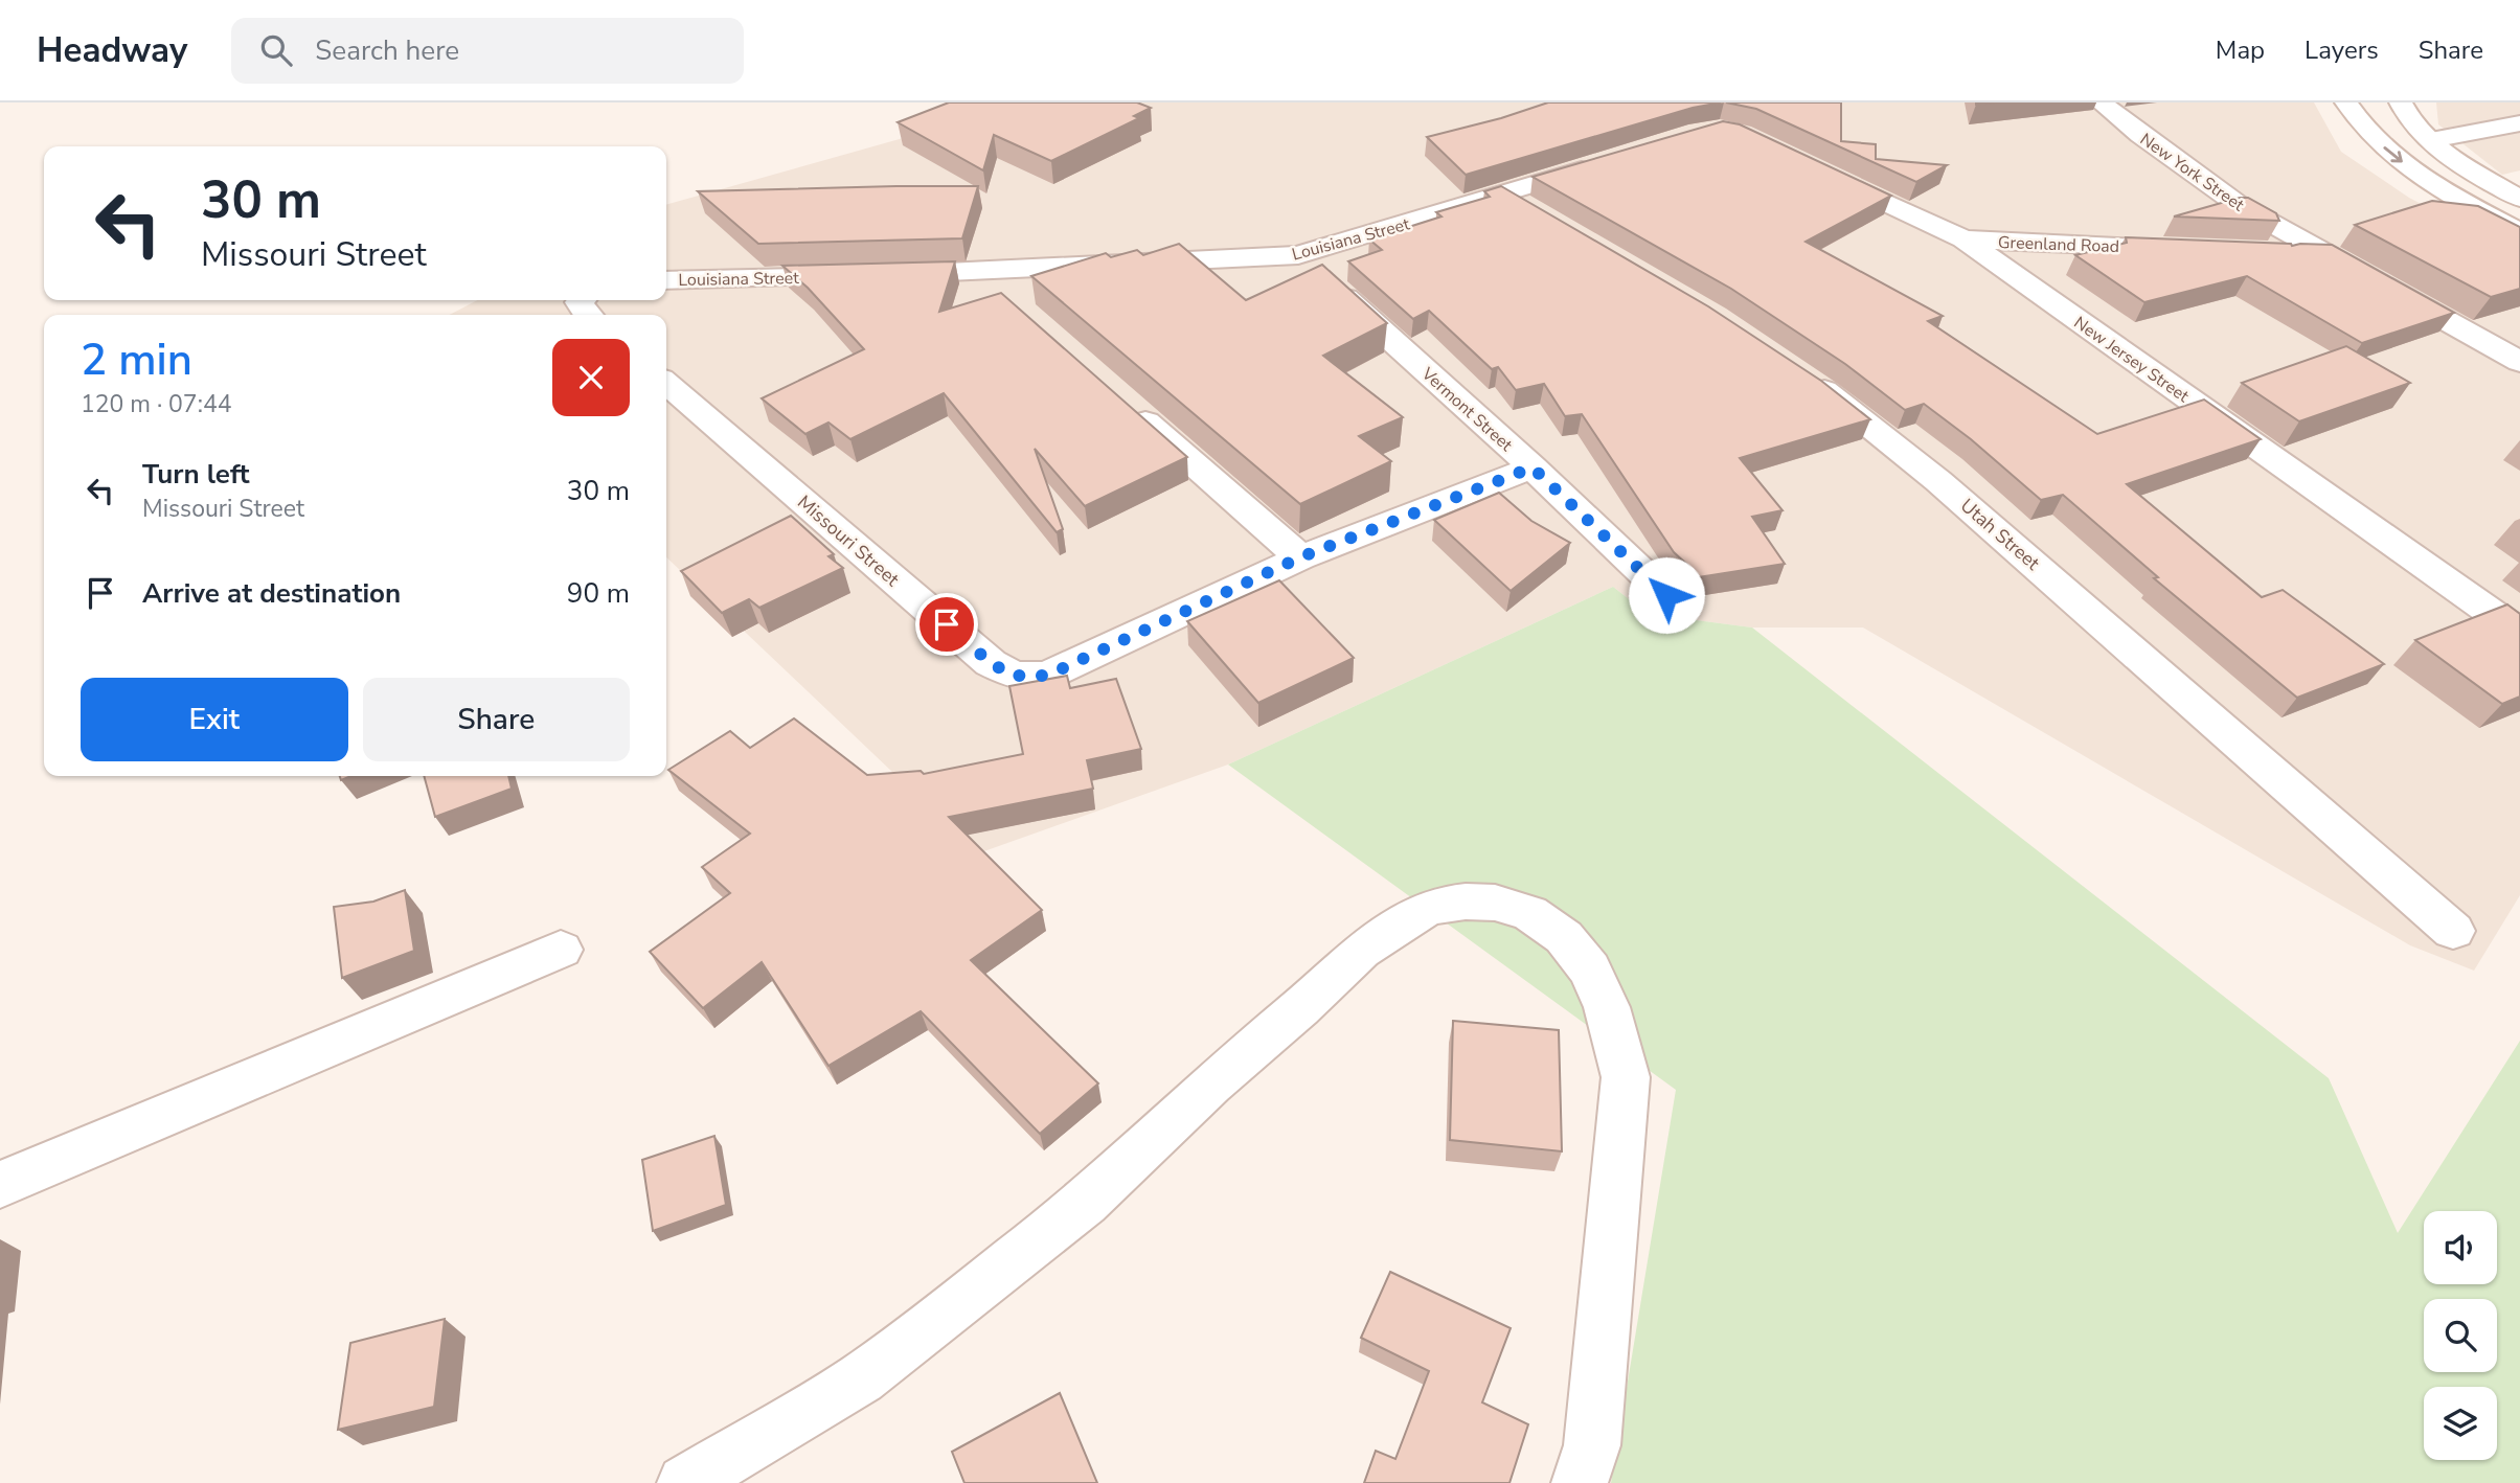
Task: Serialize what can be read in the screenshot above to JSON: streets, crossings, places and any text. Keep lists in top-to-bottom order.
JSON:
{
  "streets": {
    "street": [
      "New York Street",
      "Louisiana Street",
      "Greenland Road",
      "New Jersey Street",
      "Vermont Street",
      "Utah Street",
      "Missouri Street"
    ]
  },
  "crossings": [
    ["Louisiana Street", "Vermont Street"],
    ["Greenland Road", "New Jersey Street"],
    ["Vermont Street", "Missouri Street"]
  ],
  "page": {
    "header": "Headway",
    "search": "Search here",
    "nav": ["Map", "Layers", "Share"],
    "turn": ["30 m", "Missouri Street"],
    "heading": ["2 min", "120 m · 07:44"],
    "list": [
      {
        "name": "Turn left",
        "note": "Missouri Street",
        "value": "30 m"
      },
      {
        "name": "Arrive at destination",
        "value": "90 m"
      }
    ],
    "buttons": ["Exit", "Share"]
  }
}
